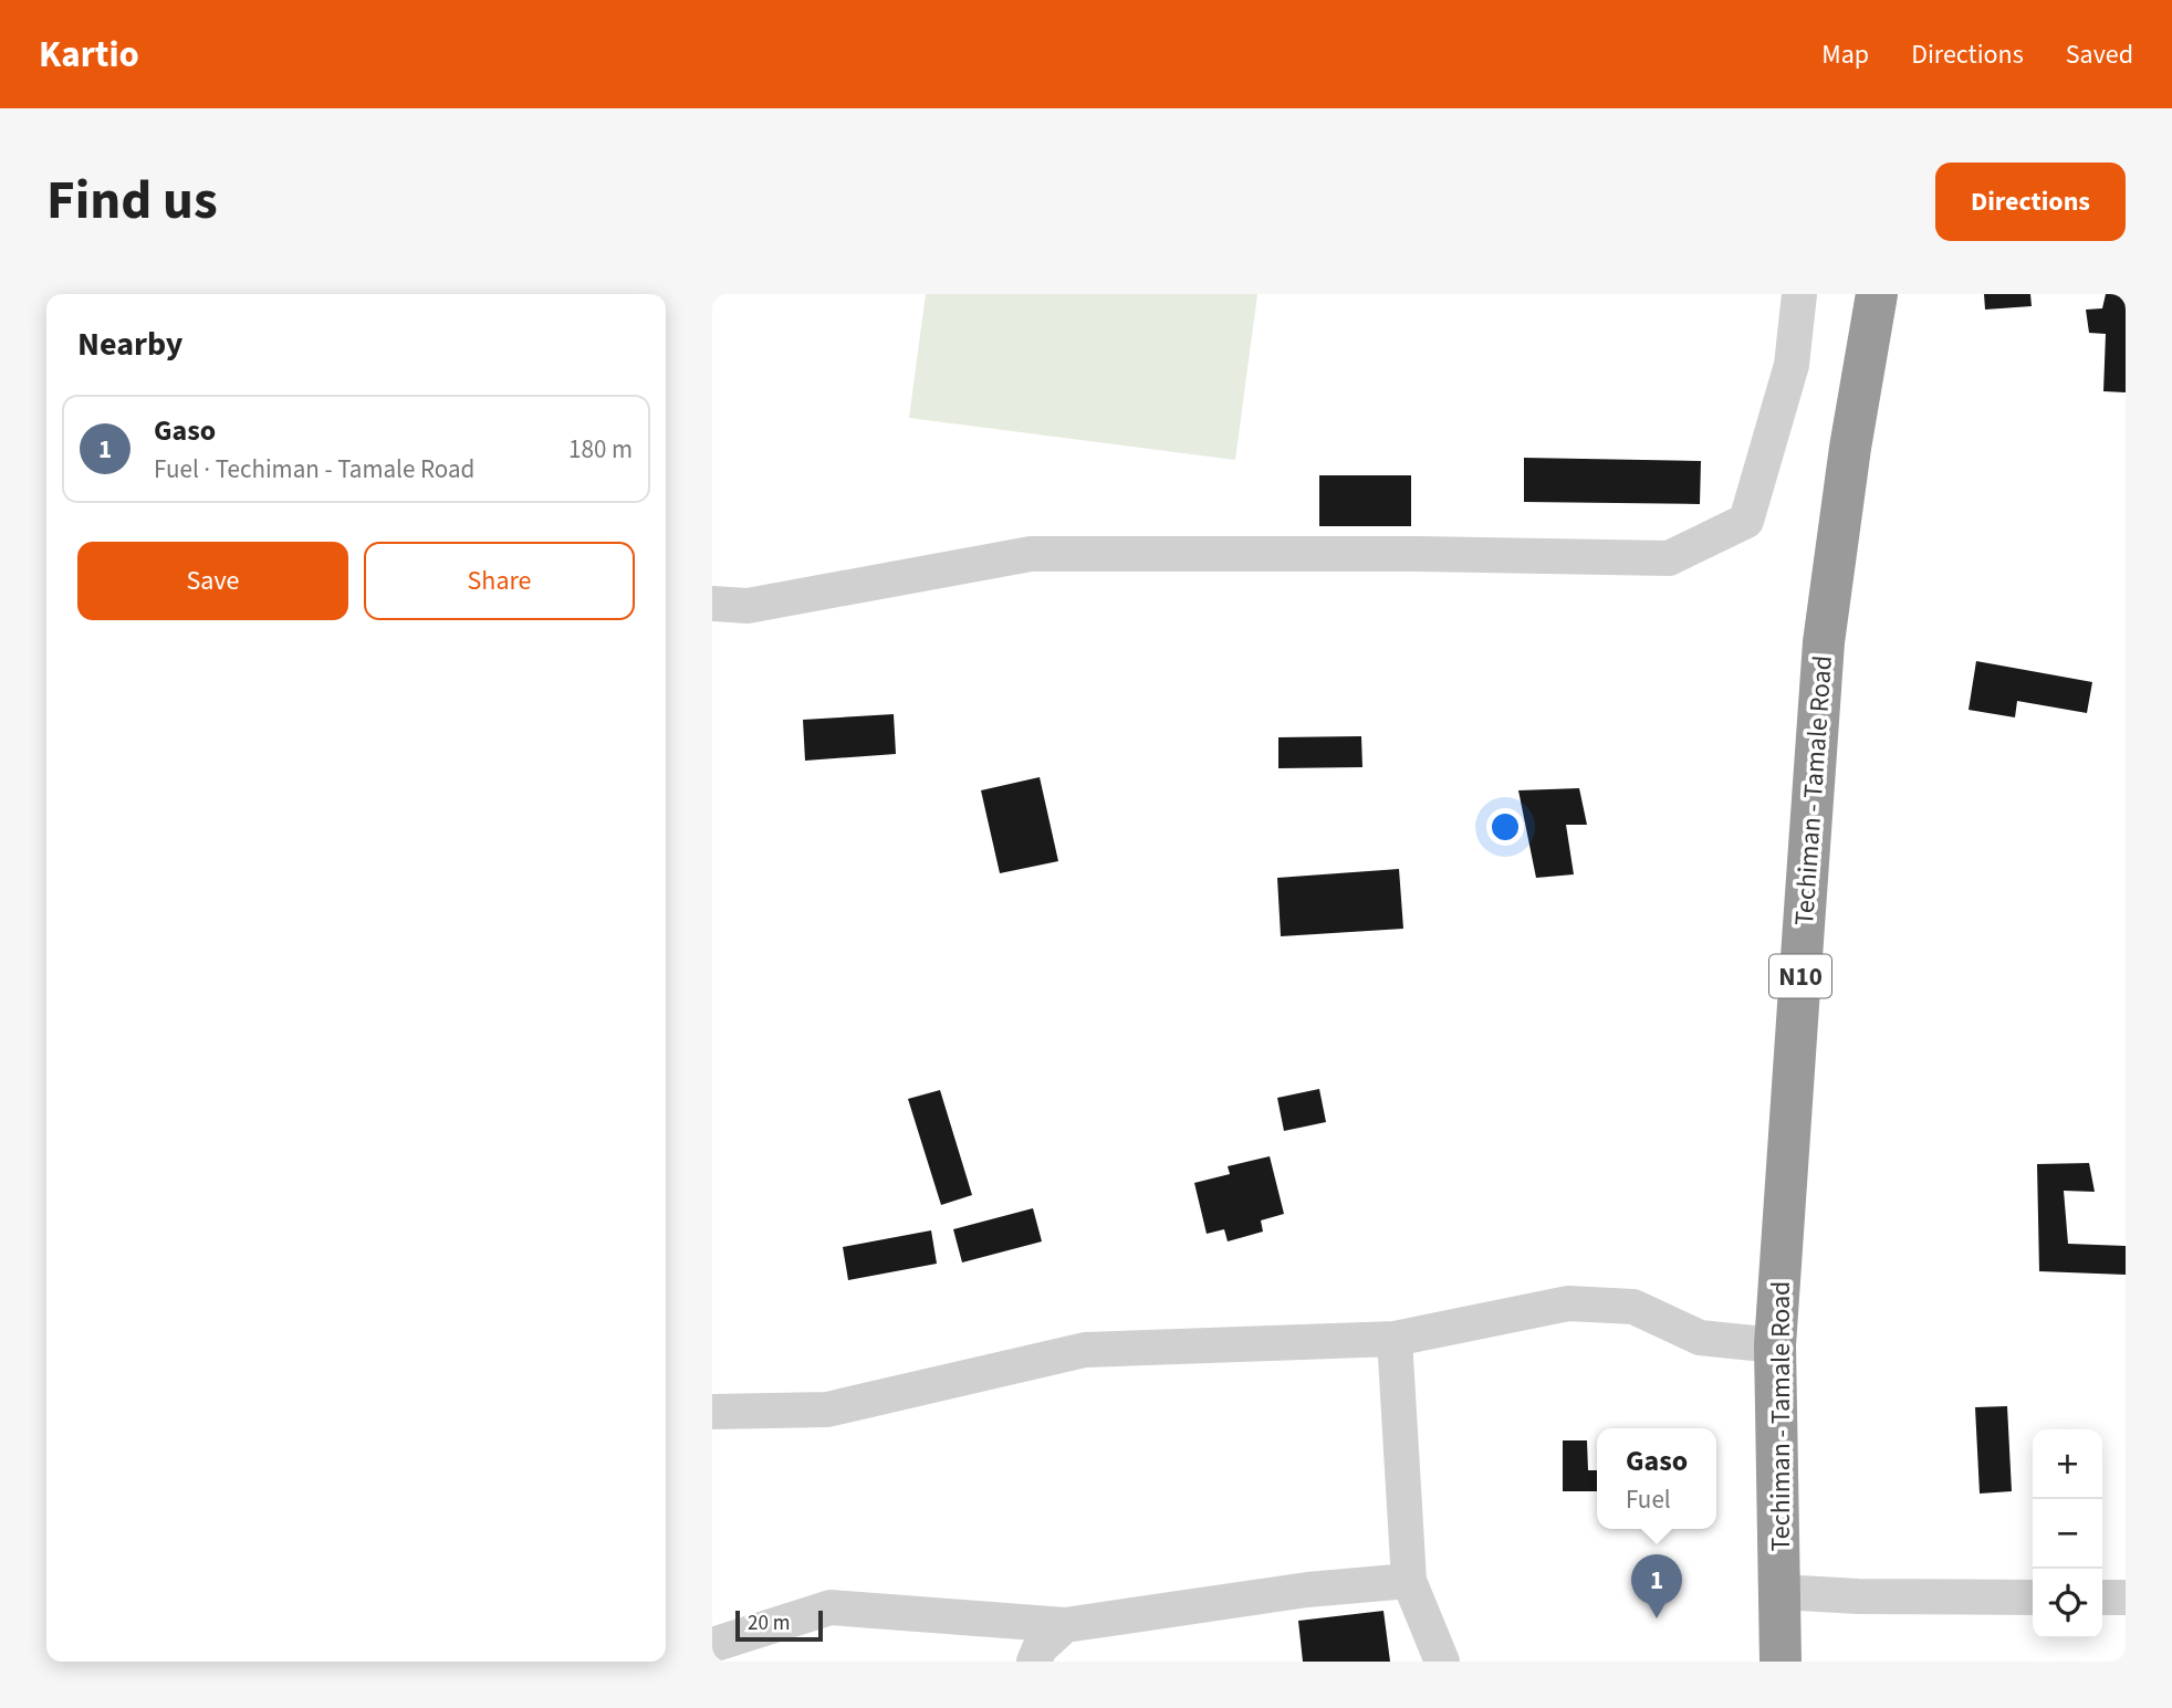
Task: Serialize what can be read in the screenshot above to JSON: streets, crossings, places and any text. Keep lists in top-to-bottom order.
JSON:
{
  "streets": {
    "highway": ["Techiman - Tamale Road", "N10"]
  },
  "scale_bar": "20 m",
  "page": {
    "header": "Kartio",
    "nav": ["Map", "Directions", "Saved"],
    "title": "Find us",
    "buttons": [
      "Directions",
      ["Save", "Share"]
    ],
    "heading": "Nearby",
    "list": [
      {
        "mark": "1",
        "name": "Gaso",
        "note": "Fuel · Techiman - Tamale Road",
        "value": "180 m"
      }
    ],
    "popup": ["Gaso", "Fuel"],
    "map_buttons": ["+", "−"],
    "pins": "1",
    "scale": "20 m"
  }
}
